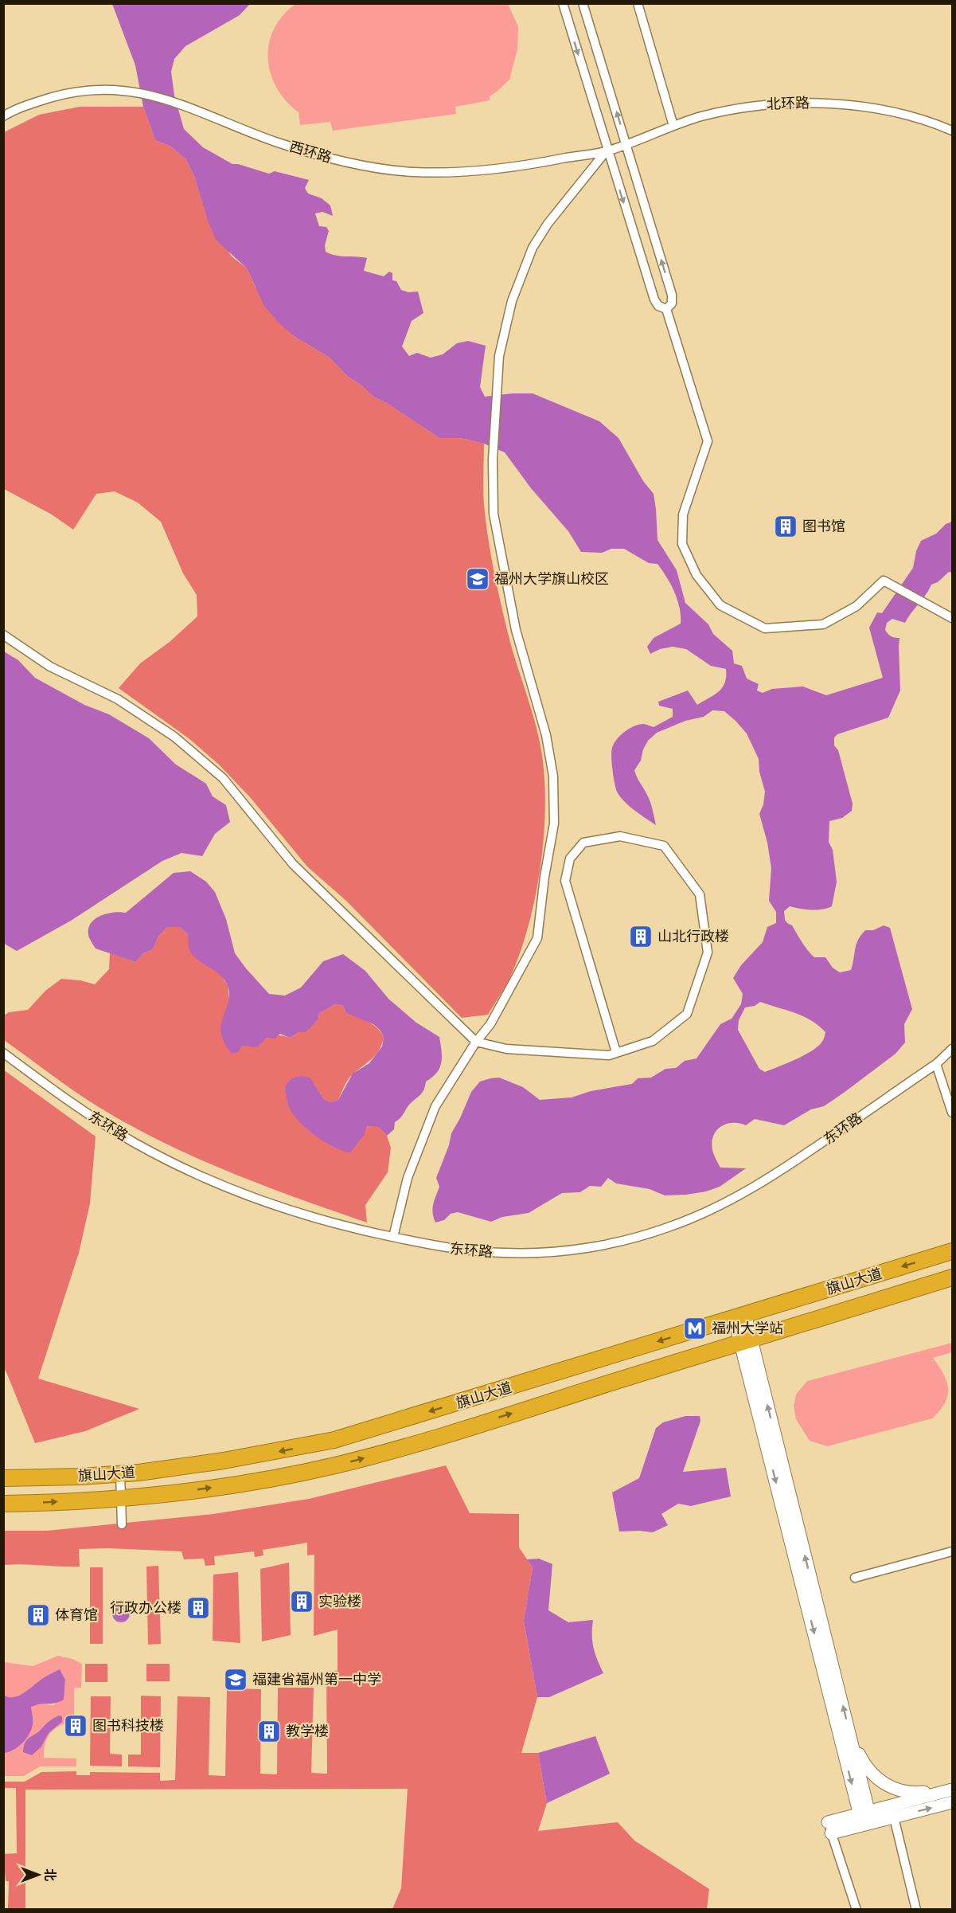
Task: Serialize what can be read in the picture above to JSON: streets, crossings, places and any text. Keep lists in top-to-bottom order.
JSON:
{
  "streets": {
    "highway": ["旗山大道"],
    "street": ["北环路", "西环路", "东环路"]
  },
  "crossings": [
    ["北环路", "西环路"]
  ],
  "places": {
    "building": [
      "图书馆",
      "山北行政楼",
      "实验楼",
      "行政办公楼",
      "体育馆",
      "图书科技楼",
      "教学楼"
    ],
    "school or university": ["福州大学旗山校区", "福建省福州第一中学"],
    "metro station": ["福州大学站"]
  },
  "north": "right"
}
